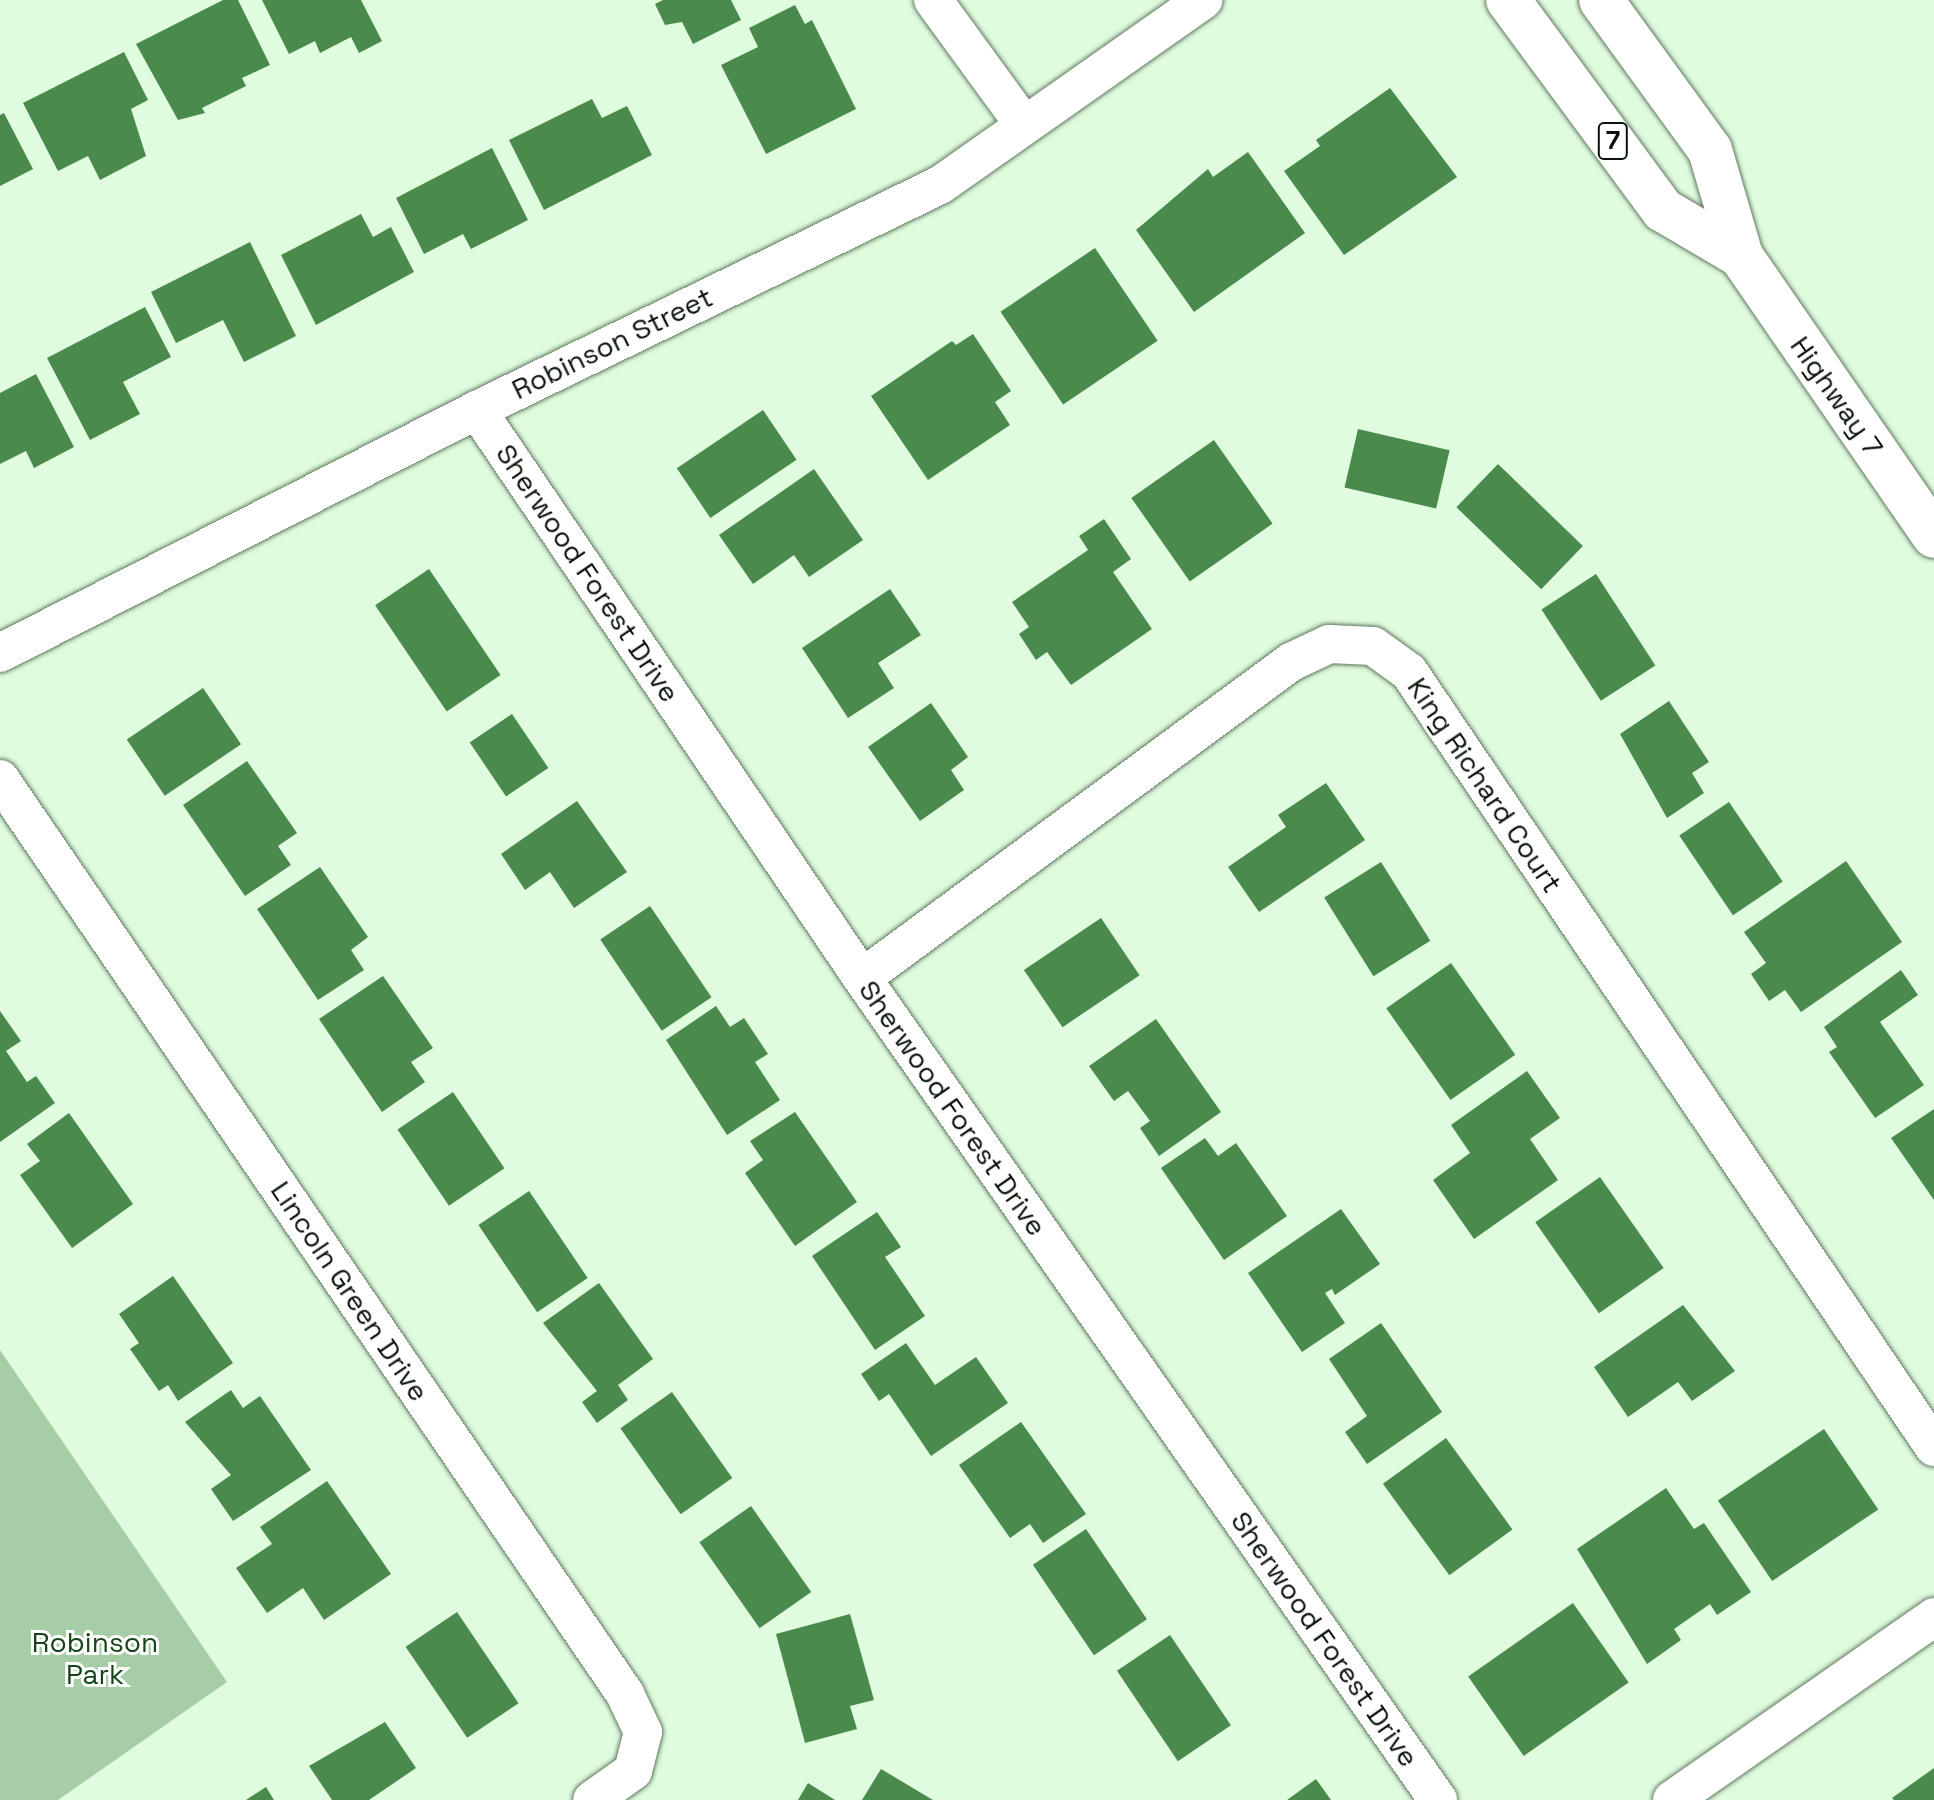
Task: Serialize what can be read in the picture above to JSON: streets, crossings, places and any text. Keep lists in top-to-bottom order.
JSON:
{
  "streets": {
    "main road": ["7", "Highway 7"],
    "street": [
      "Robinson Street",
      "Sherwood Forest Drive",
      "King Richard Court",
      "Lincoln Green Drive"
    ]
  },
  "crossings": [
    ["Robinson Street", "Sherwood Forest Drive"],
    ["Sherwood Forest Drive", "King Richard Court"]
  ],
  "parks": ["Robinson Park"]
}
